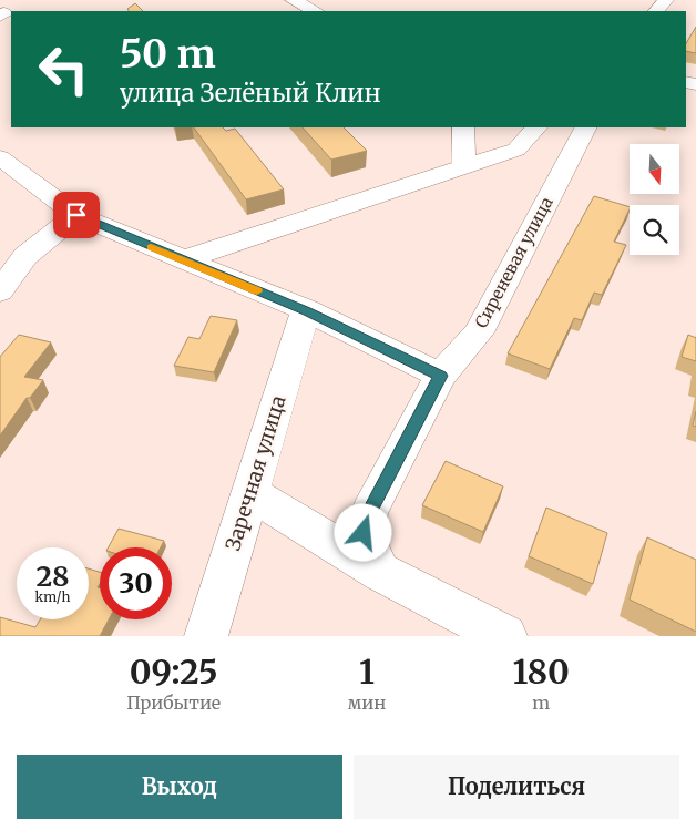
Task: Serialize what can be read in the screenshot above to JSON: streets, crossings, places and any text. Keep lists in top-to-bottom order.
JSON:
{
  "streets": {
    "street": ["Сиреневая улица", "Заречная улица"]
  },
  "north": "bottom",
  "page": {
    "turn": ["50 m", "улица Зелёный Клин"],
    "speed": "28 km/h",
    "limit": "30",
    "eta": [
      "09:25",
      "Прибытие",
      "1",
      "мин",
      "180",
      "m"
    ],
    "buttons": ["Выход", "Поделиться"]
  }
}
